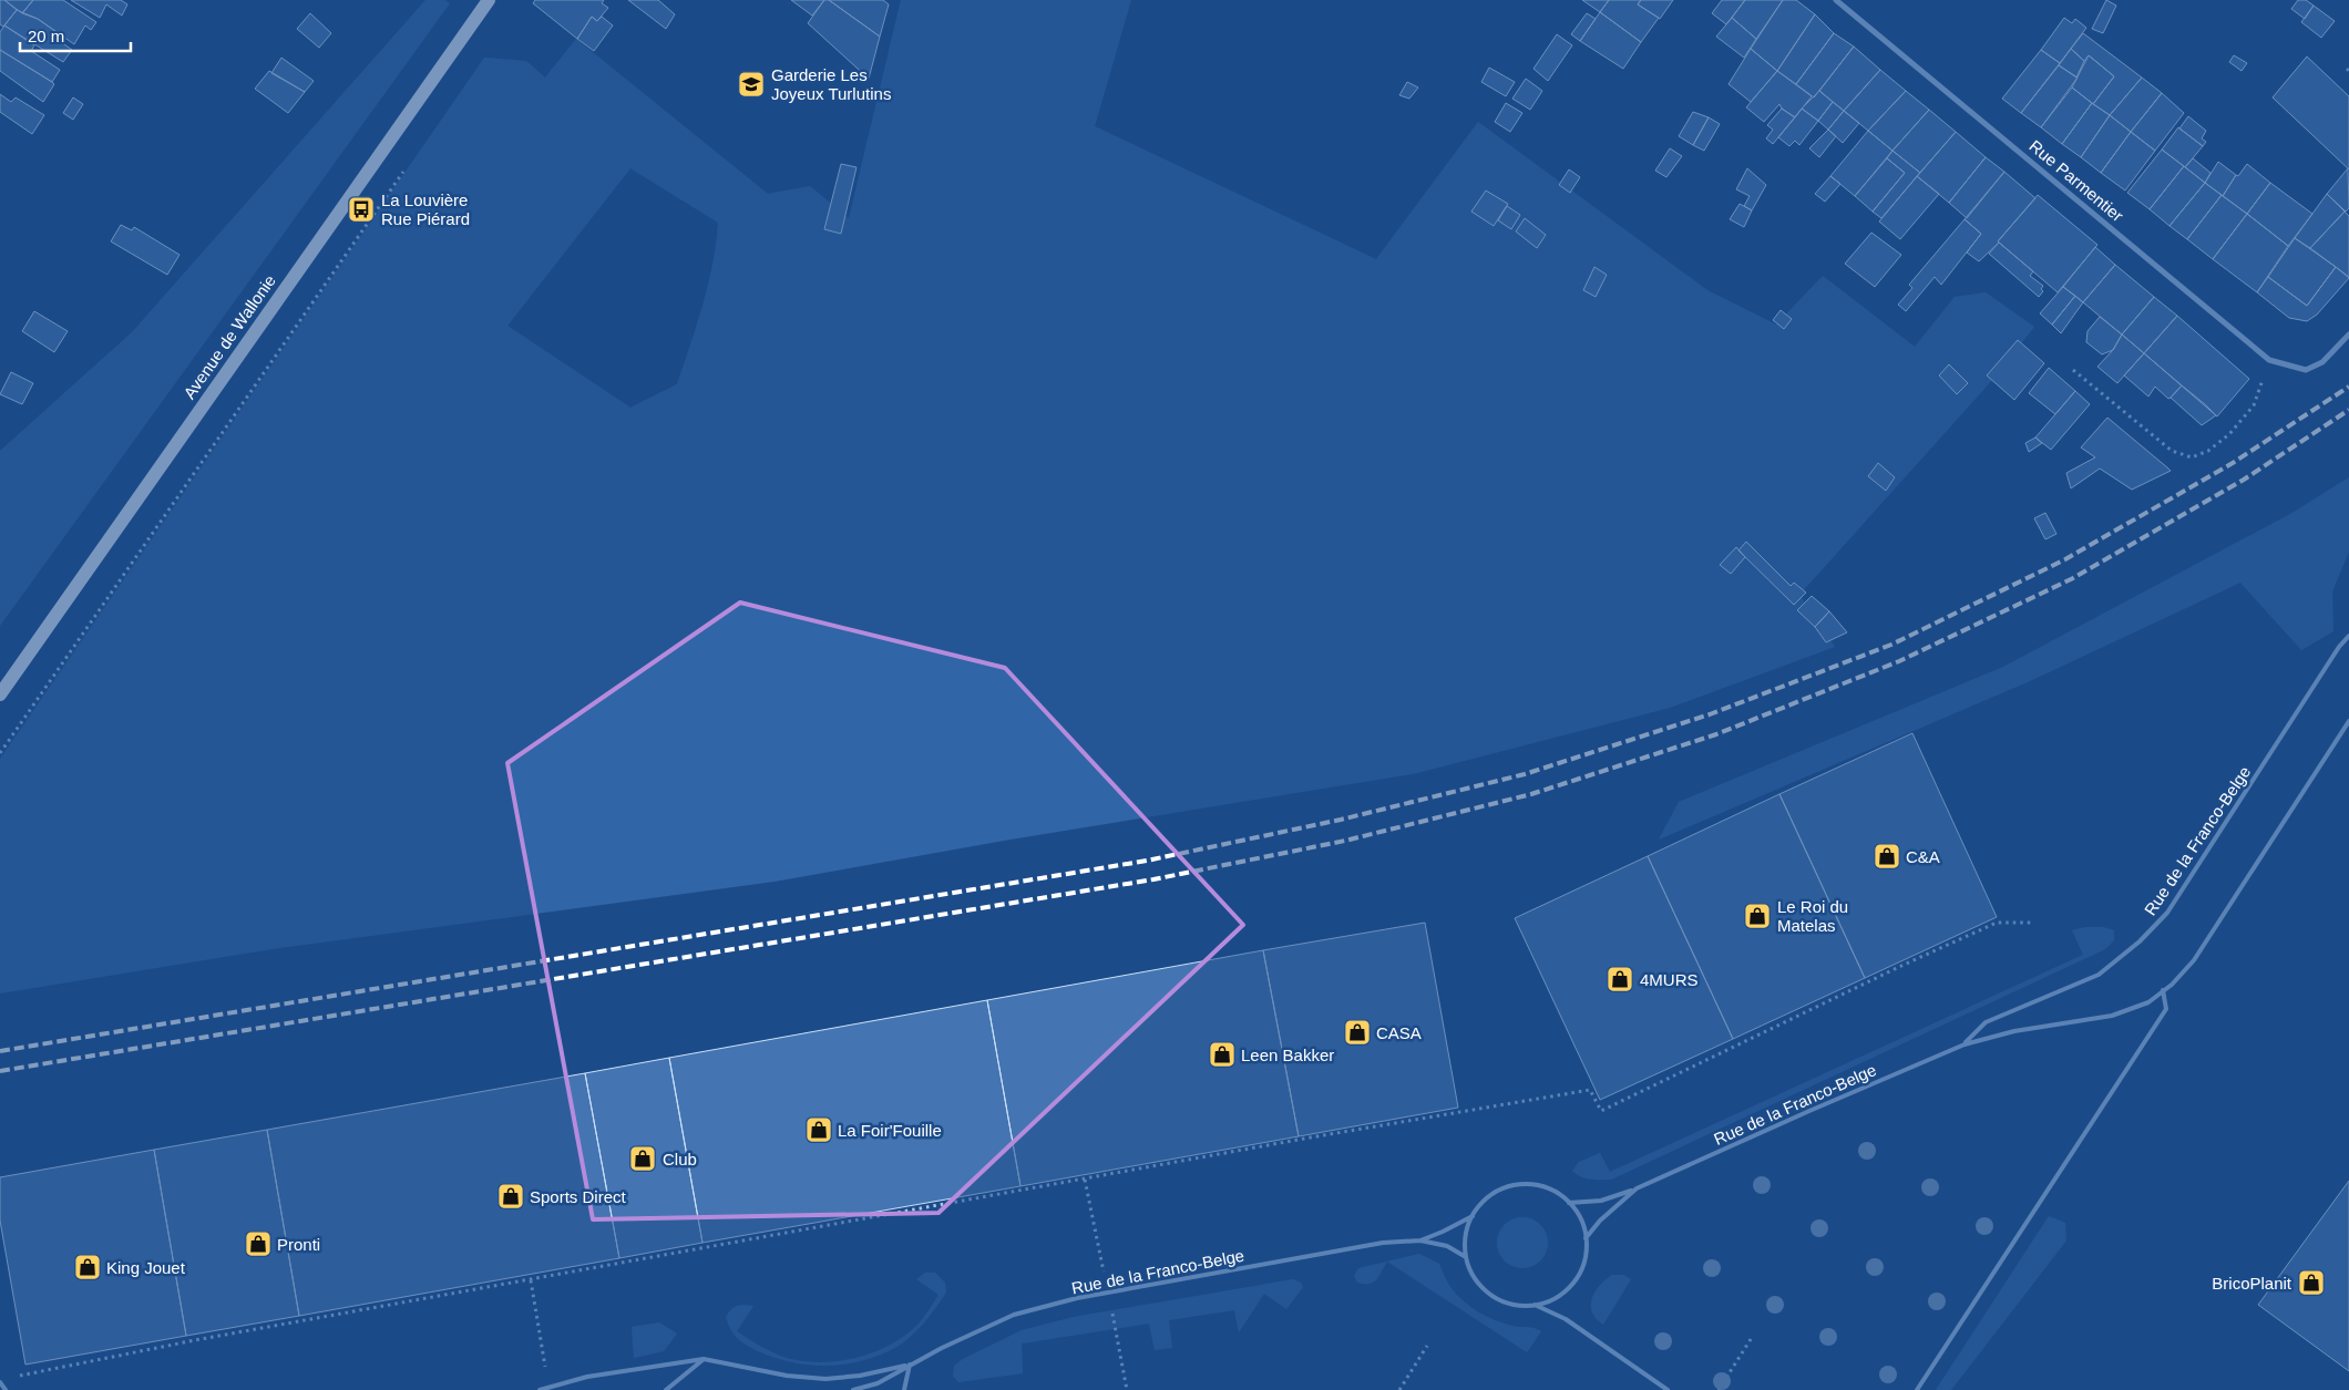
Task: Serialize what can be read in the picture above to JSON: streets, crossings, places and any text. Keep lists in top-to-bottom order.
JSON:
{
  "streets": {
    "main road": ["Avenue de Wallonie"],
    "street": ["Rue Parmentier"],
    "lane": ["Rue de la Franco-Belge"]
  },
  "places": {
    "school or university": ["Garderie Les Joyeux Turlutins"],
    "bus stop": ["La Louvière Rue Piérard"],
    "shop": [
      "C&A",
      "Le Roi du Matelas",
      "4MURS",
      "CASA",
      "Leen Bakker",
      "La Foir'Fouille",
      "Club",
      "Sports Direct",
      "Pronti",
      "King Jouet",
      "BricoPlanit"
    ]
  },
  "scale_bar": "20 m"
}
